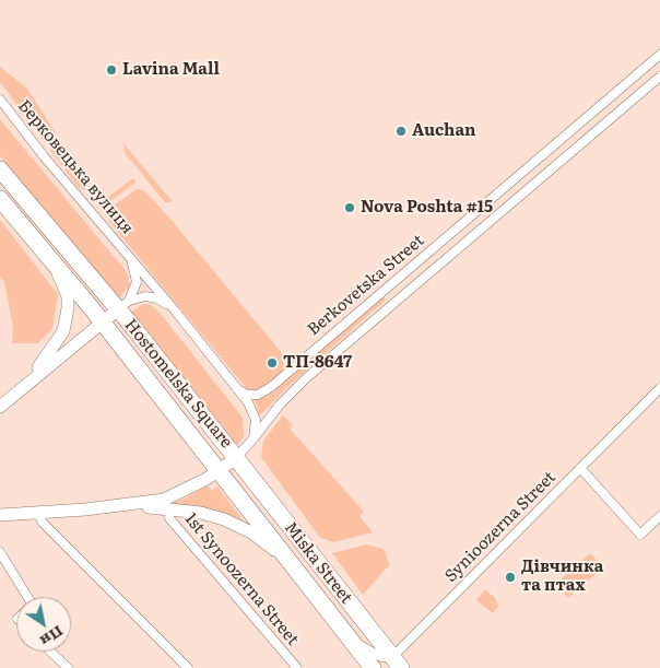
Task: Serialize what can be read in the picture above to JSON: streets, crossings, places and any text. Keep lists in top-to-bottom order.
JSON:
{
  "streets": {
    "highway": ["Hostomelska Square", "Miska Street"],
    "street": [
      "Берковецька вулиця",
      "Berkovetska Street",
      "Synioozerna Street",
      "1st Synoozerna Street"
    ]
  },
  "crossings": [
    ["Berkovetska Street", "Hostomelska Square"],
    ["Berkovetska Street", "Miska Street"],
    ["Hostomelska Square", "Miska Street"],
    ["Synioozerna Street", "Miska Street"]
  ],
  "places": [
    "Lavina Mall",
    "Auchan",
    "Nova Poshta #15",
    "ТП-8647",
    "Дівчинка та птах"
  ],
  "north": "bottom right"
}
